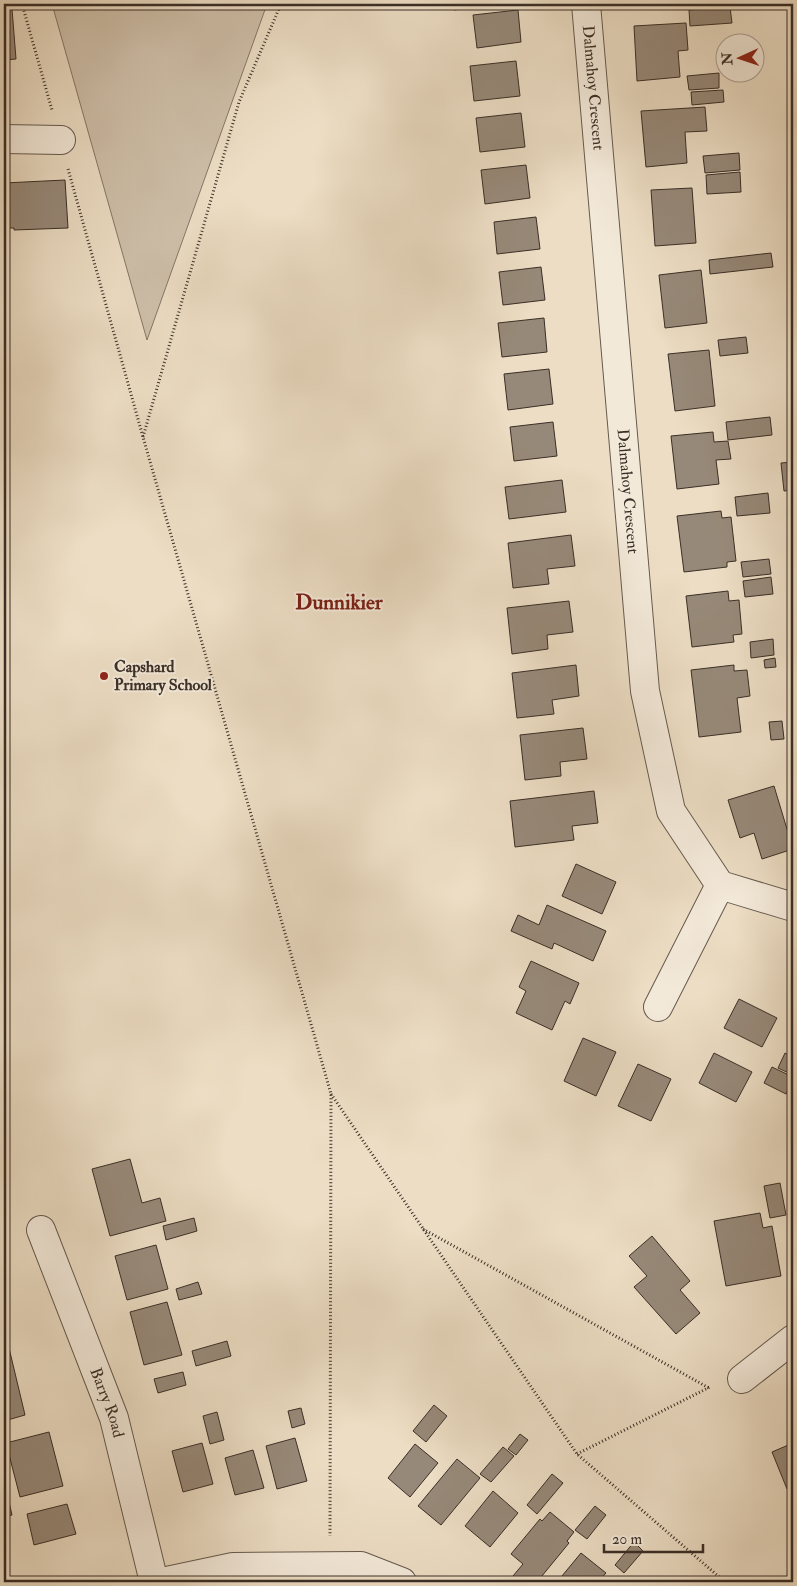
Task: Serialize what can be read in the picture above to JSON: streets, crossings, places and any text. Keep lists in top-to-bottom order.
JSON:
{
  "streets": {
    "street": ["Dalmahoy Crescent", "Barry Road"]
  },
  "districts": ["Dunnikier"],
  "places": ["Capshard Primary School"],
  "scale_bar": "20 m",
  "north": "left"
}
